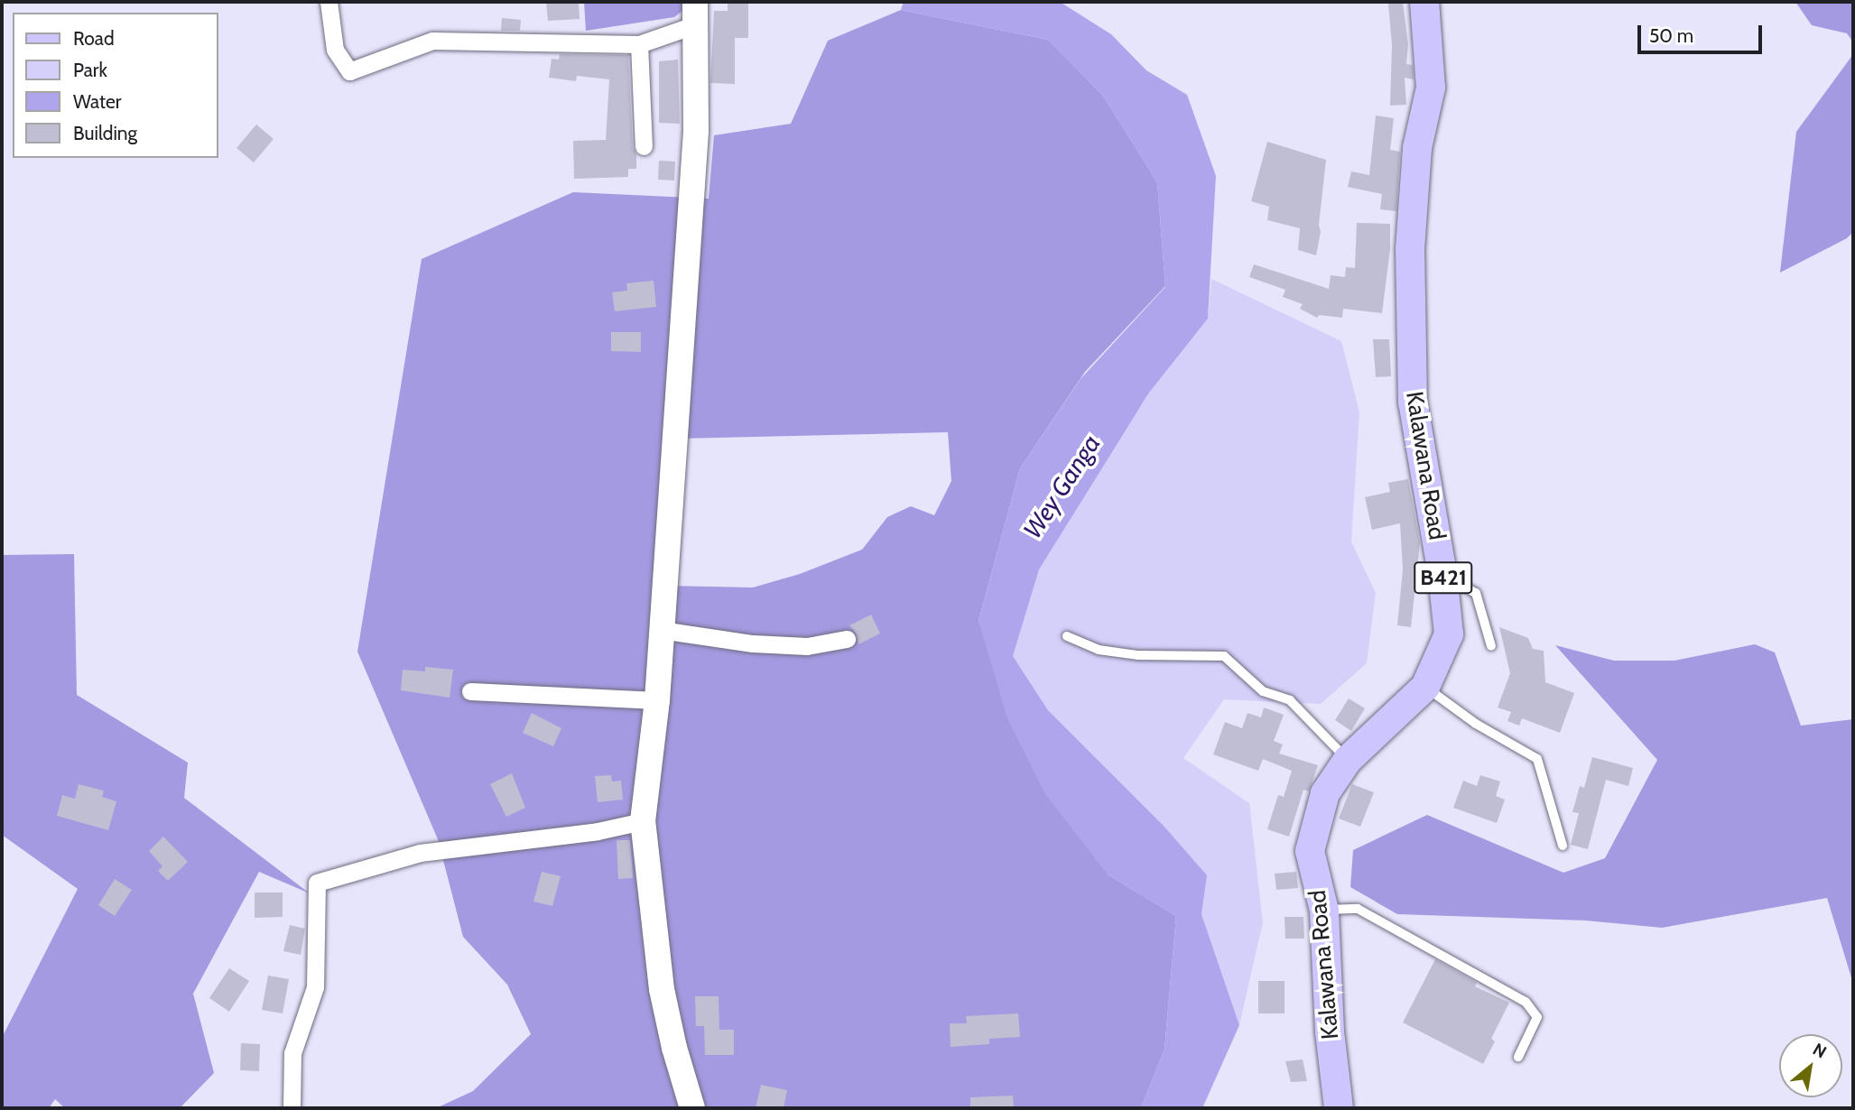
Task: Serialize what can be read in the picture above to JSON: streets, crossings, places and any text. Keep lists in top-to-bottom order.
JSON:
{
  "streets": {
    "main road": ["Kalawana Road", "B421"]
  },
  "water": ["Wey Ganga"],
  "legend": [
    "Road",
    "Park",
    "Water",
    "Building"
  ],
  "scale_bar": "50 m",
  "north": "top right"
}
